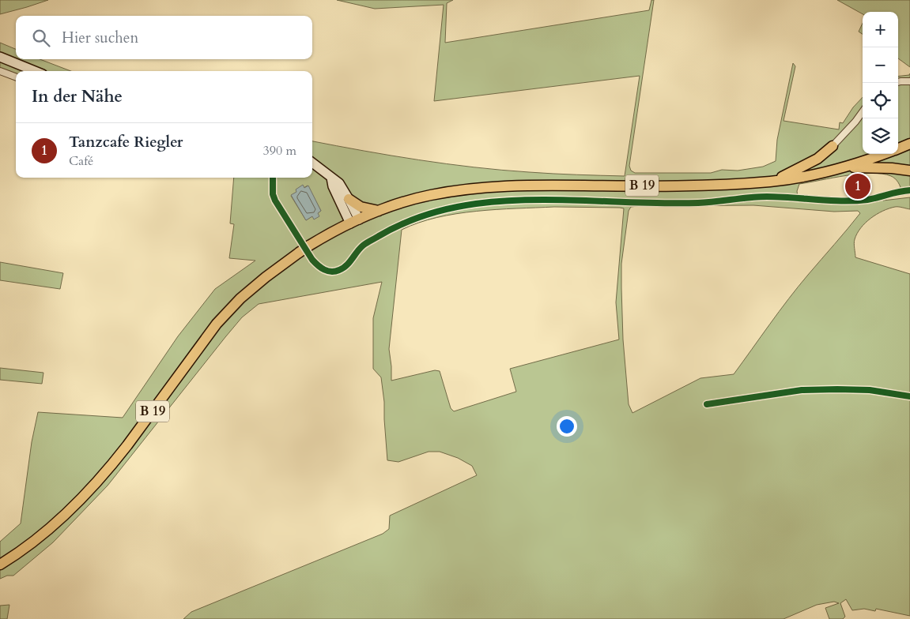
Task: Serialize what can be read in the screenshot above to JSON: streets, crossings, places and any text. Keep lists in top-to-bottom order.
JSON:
{
  "streets": {
    "main road": ["B 19"]
  },
  "page": {
    "map_buttons": ["+", "−"],
    "search": "Hier suchen",
    "heading": "In der Nähe",
    "list": [
      {
        "mark": "1",
        "name": "Tanzcafe Riegler",
        "note": "Café",
        "value": "390 m"
      }
    ],
    "pins": "1"
  }
}
